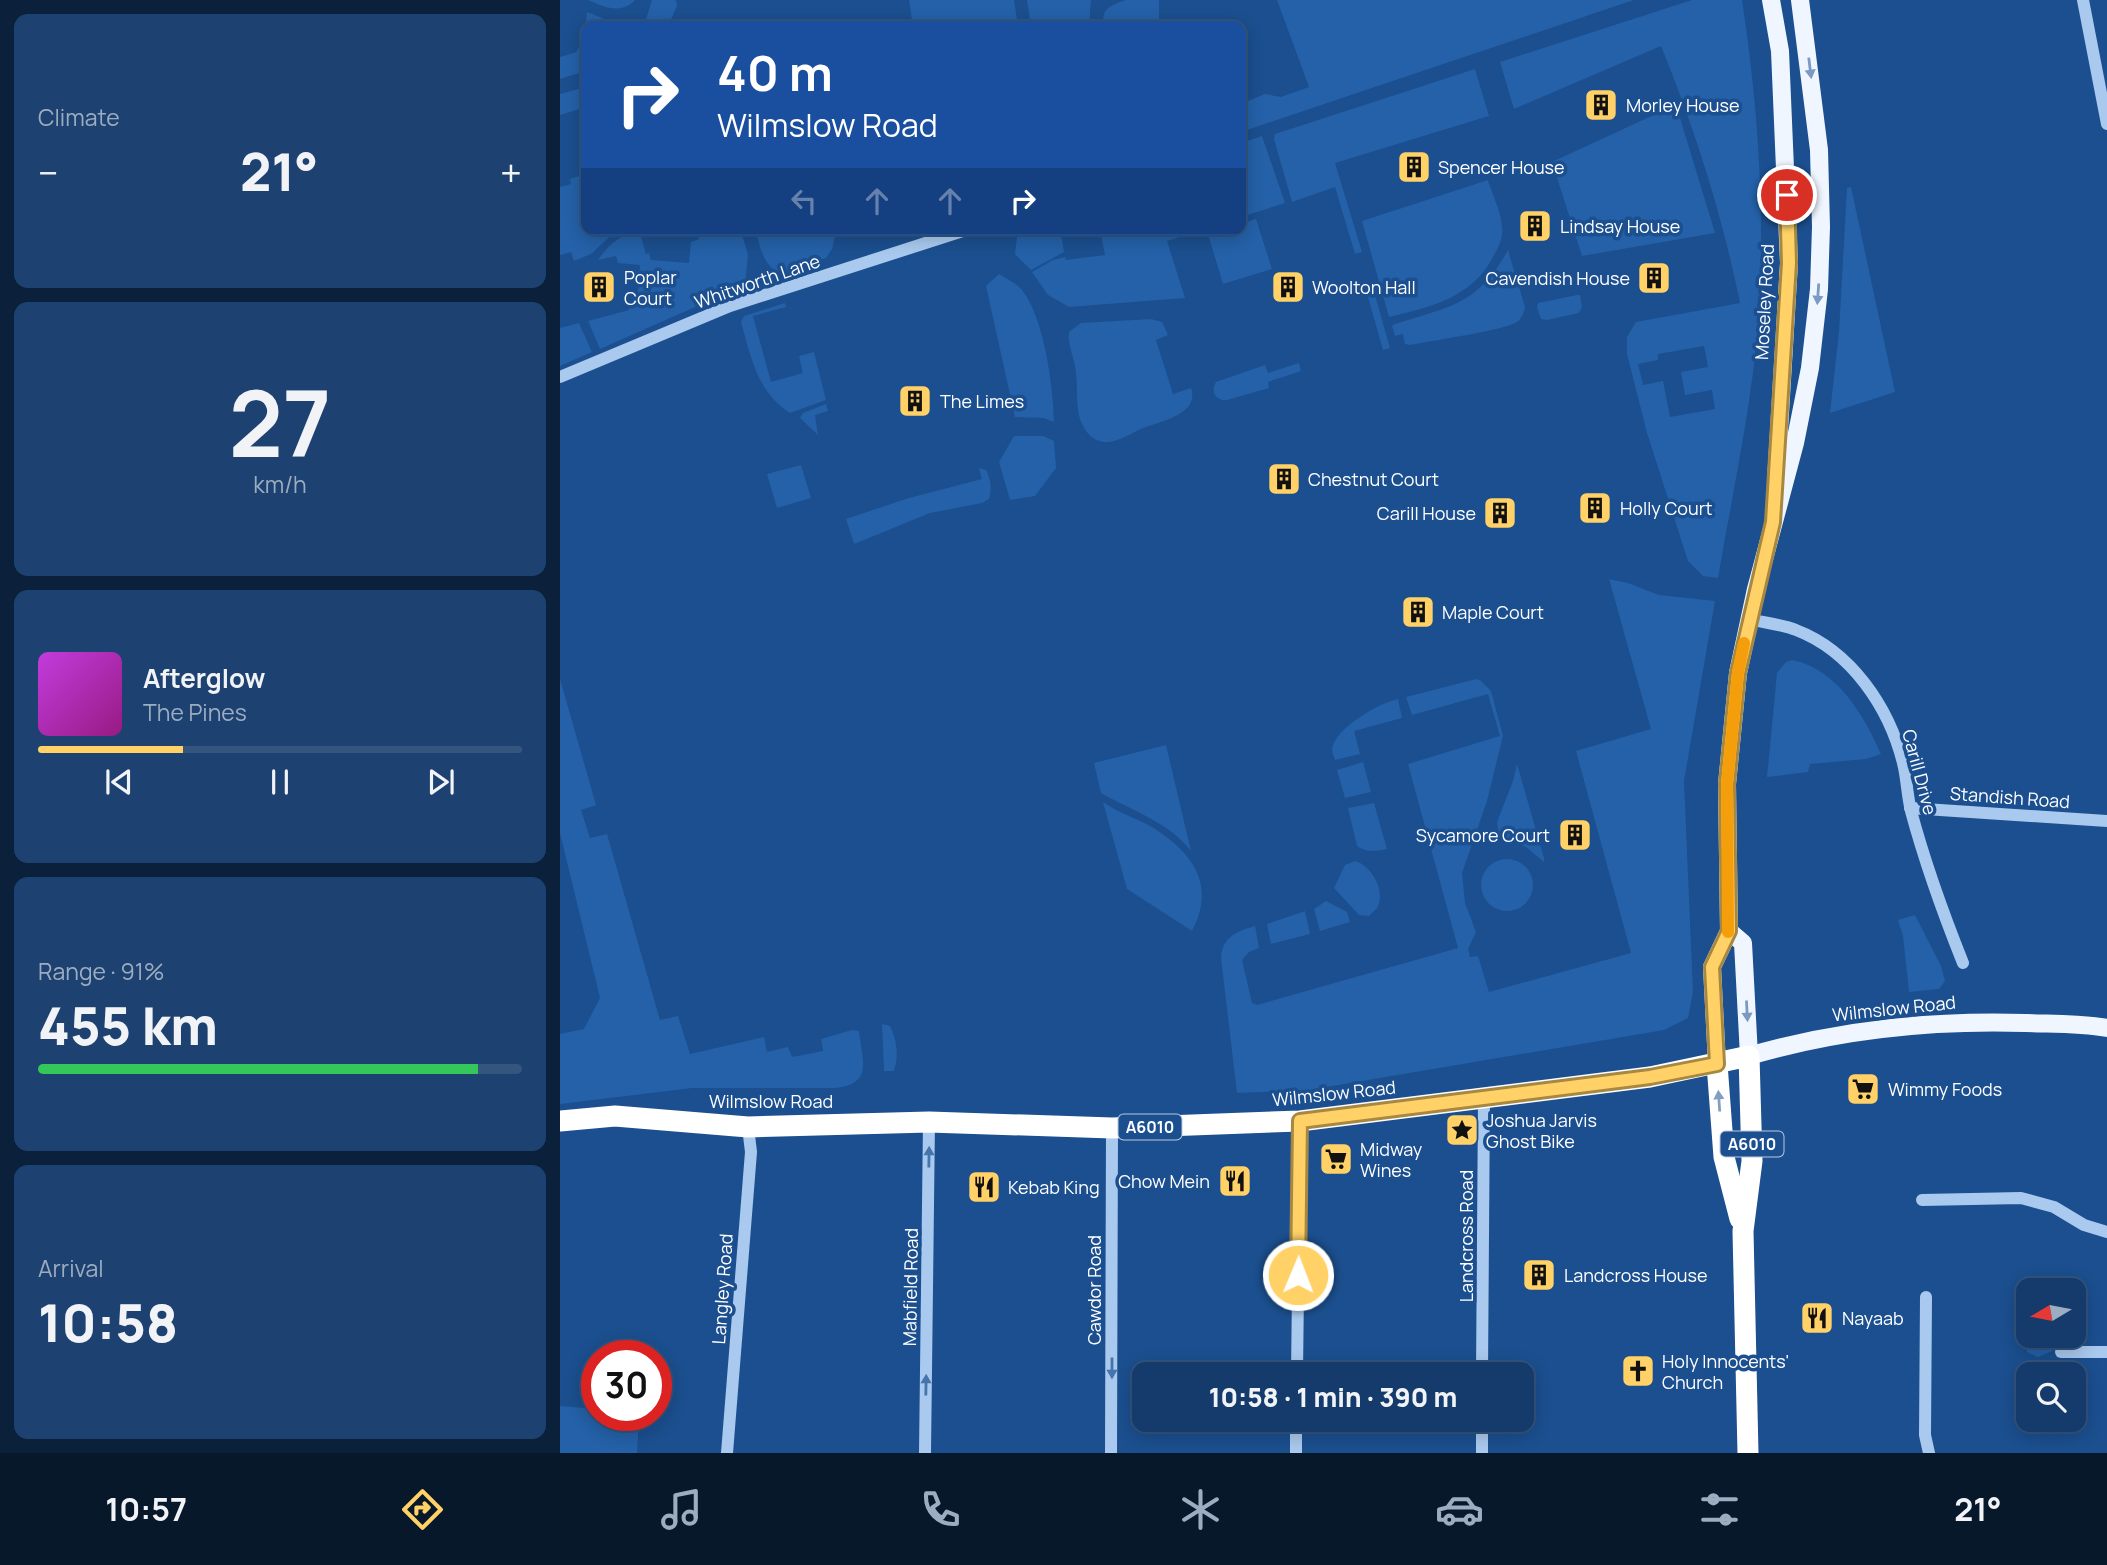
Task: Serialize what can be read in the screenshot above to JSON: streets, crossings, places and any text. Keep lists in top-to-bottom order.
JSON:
{
  "streets": {
    "highway": ["Wilmslow Road", "A6010"],
    "main road": ["Moseley Road"],
    "street": [
      "Whitworth Lane",
      "Carill Drive",
      "Standish Road",
      "Landcross Road",
      "Mabfield Road",
      "Langley Road",
      "Cawdor Road"
    ]
  },
  "crossings": [
    ["Moseley Road", "Carill Drive"],
    ["Moseley Road", "Wilmslow Road"],
    ["Moseley Road", "A6010"],
    ["Carill Drive", "Standish Road"],
    ["Wilmslow Road", "A6010"],
    ["Wilmslow Road", "Landcross Road"],
    ["Wilmslow Road", "Mabfield Road"],
    ["Wilmslow Road", "Langley Road"],
    ["Wilmslow Road", "Cawdor Road"]
  ],
  "one_way": ["Mabfield Road", "Cawdor Road"],
  "places": {
    "building": [
      "Morley House",
      "Spencer House",
      "Lindsay House",
      "Cavendish House",
      "Poplar Court",
      "Woolton Hall",
      "The Limes",
      "Chestnut Court",
      "Holly Court",
      "Carill House",
      "Maple Court",
      "Sycamore Court",
      "Landcross House"
    ],
    "supermarket": ["Wimmy Foods", "Midway Wines"],
    "place": ["Joshua Jarvis Ghost Bike"],
    "restaurant": ["Chow Mein", "Kebab King", "Nayaab"],
    "church": ["Holy Innocents' Church"]
  },
  "north": "left",
  "page": {
    "tile": [
      "Climate",
      ["27", "km/h"],
      ["Range · 91%", "455 km"],
      ["Arrival", "10:58"]
    ],
    "turn": ["40 m", "Wilmslow Road"],
    "heat": ["−", "21°", "+"],
    "song": ["Afterglow", "The Pines"],
    "limit": "30",
    "trip": "10:58 · 1 min · 390 m",
    "tabs": ["10:57", "21°"]
  }
}
